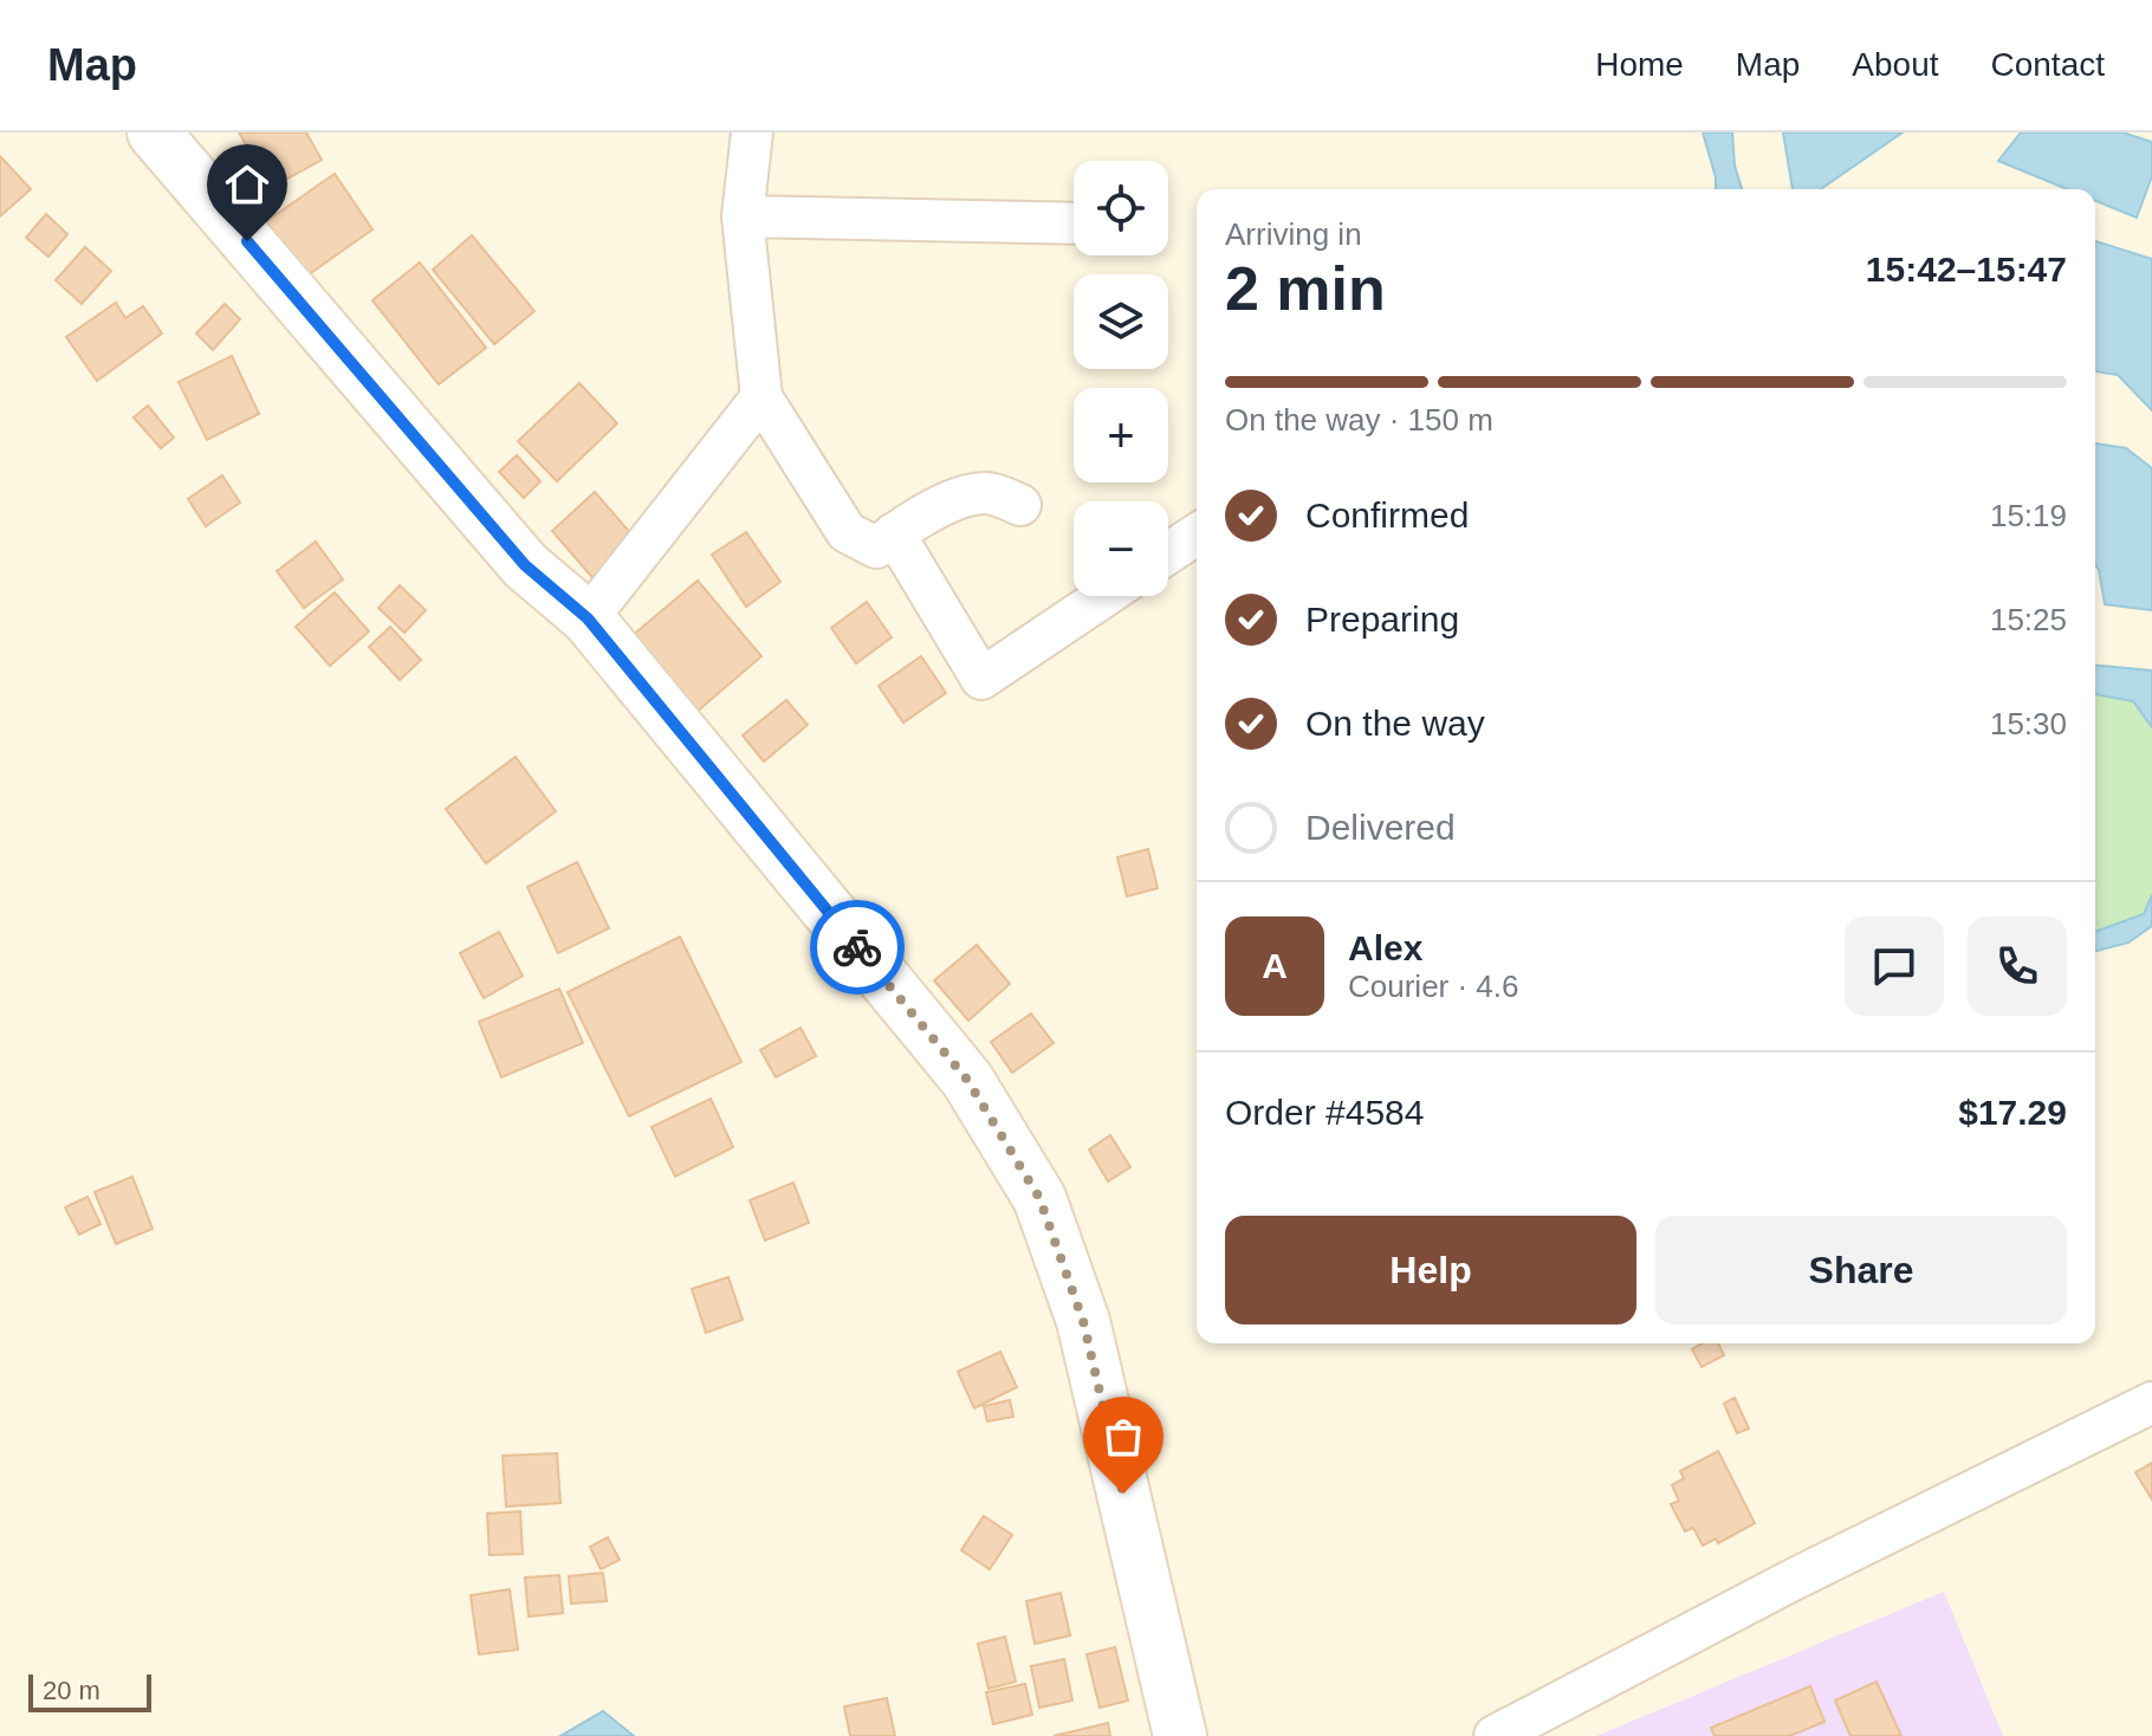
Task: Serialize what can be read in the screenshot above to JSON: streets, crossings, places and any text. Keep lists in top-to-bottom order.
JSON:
{
  "scale_bar": "20 m",
  "page": {
    "header": "Map",
    "nav": [
      "Home",
      "Map",
      "About",
      "Contact"
    ],
    "map_buttons": ["+", "−"],
    "heading": ["2 min", "Arriving in", "15:42–15:47"],
    "panel": [
      "Alex",
      "Courier · 4.6",
      "Order #4584",
      "$17.29"
    ],
    "bar": "On the way · 150 m",
    "list": [
      ["Confirmed", "15:19"],
      ["Preparing", "15:25"],
      ["On the way", "15:30"],
      "Delivered"
    ],
    "round": "A",
    "buttons": ["Help", "Share"],
    "scale": "20 m"
  }
}
